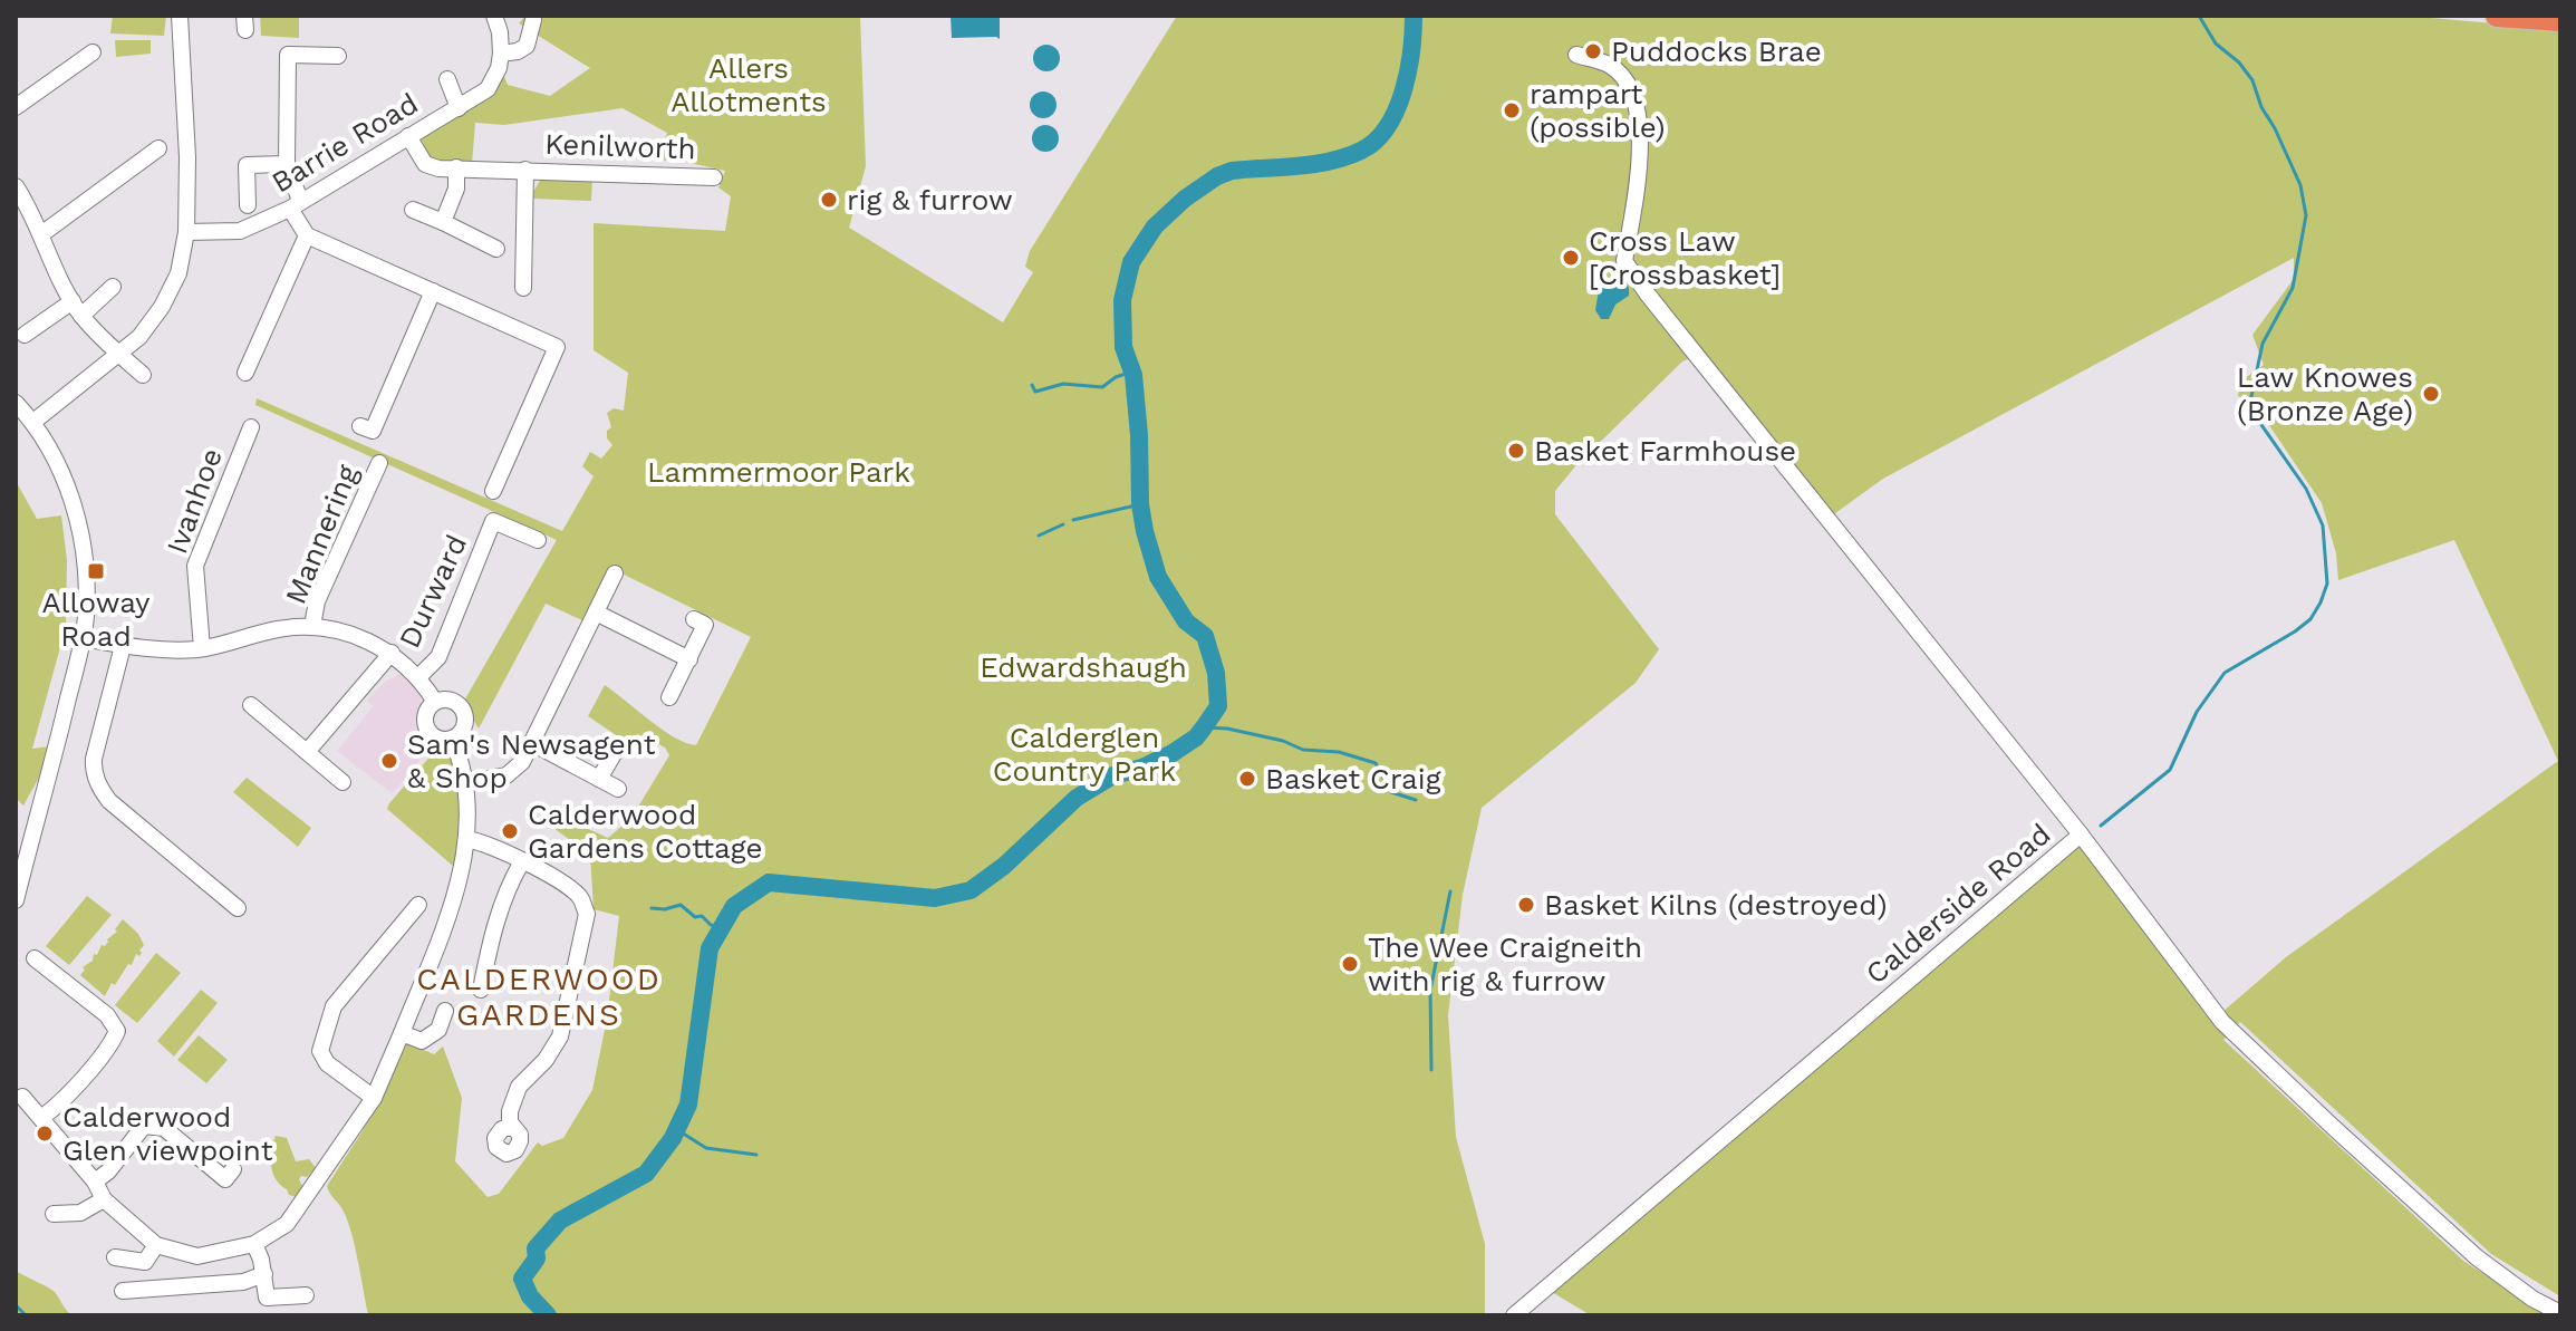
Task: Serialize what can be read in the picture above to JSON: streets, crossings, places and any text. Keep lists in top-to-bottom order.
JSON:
{
  "streets": {
    "street": [
      "Barrie Road",
      "Kenilworth",
      "Ivanhoe",
      "Mannering",
      "Durward",
      "Calderside Road"
    ]
  },
  "crossings": [
    ["Barrie Road", "Kenilworth"]
  ],
  "districts": ["CALDERWOOD GARDENS"],
  "parks": [
    "Allers Allotments",
    "Lammermoor Park",
    "Edwardshaugh",
    "Calderglen Country Park"
  ],
  "places": {
    "other": [
      "Puddocks Brae",
      "rampart (possible)",
      "rig & furrow",
      "Cross Law [Crossbasket]",
      "Law Knowes (Bronze Age)",
      "Basket Farmhouse",
      "Sam's Newsagent & Shop",
      "Basket Craig",
      "Calderwood Gardens Cottage",
      "Basket Kilns (destroyed)",
      "The Wee Craigneith with rig & furrow",
      "Calderwood Glen viewpoint"
    ],
    "transit": ["Alloway Road"]
  }
}
